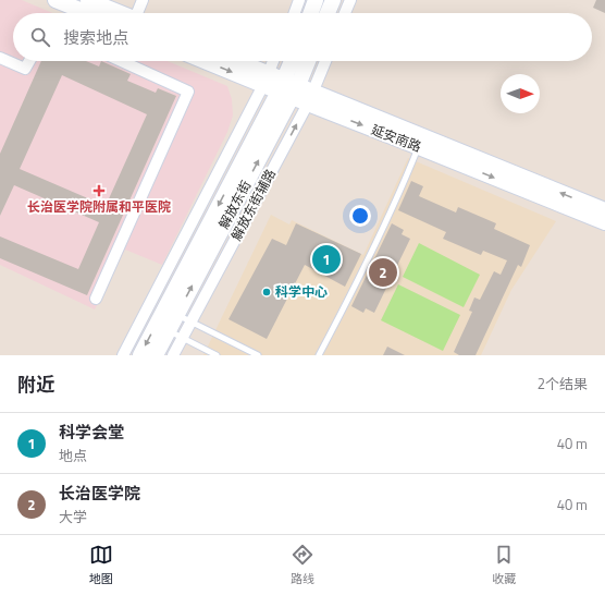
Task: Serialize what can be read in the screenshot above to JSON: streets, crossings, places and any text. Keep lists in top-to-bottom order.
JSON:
{
  "streets": {
    "main road": ["延安南路", "解放东街"],
    "street": ["解放东街辅路"]
  },
  "crossings": [
    ["延安南路", "解放东街"],
    ["延安南路", "解放东街辅路"]
  ],
  "places": {
    "health": ["长治医学院附属和平医院"],
    "other": ["科学中心"]
  },
  "north": "right",
  "page": {
    "search": "搜索地点",
    "pins": ["1", "2"],
    "heading": ["附近", "2个结果"],
    "list": [
      {
        "mark": "1",
        "name": "科学会堂",
        "note": "地点",
        "value": "40 m"
      },
      {
        "mark": "2",
        "name": "长治医学院",
        "note": "大学",
        "value": "40 m"
      }
    ],
    "nav": ["地图", "路线", "收藏"]
  }
}
